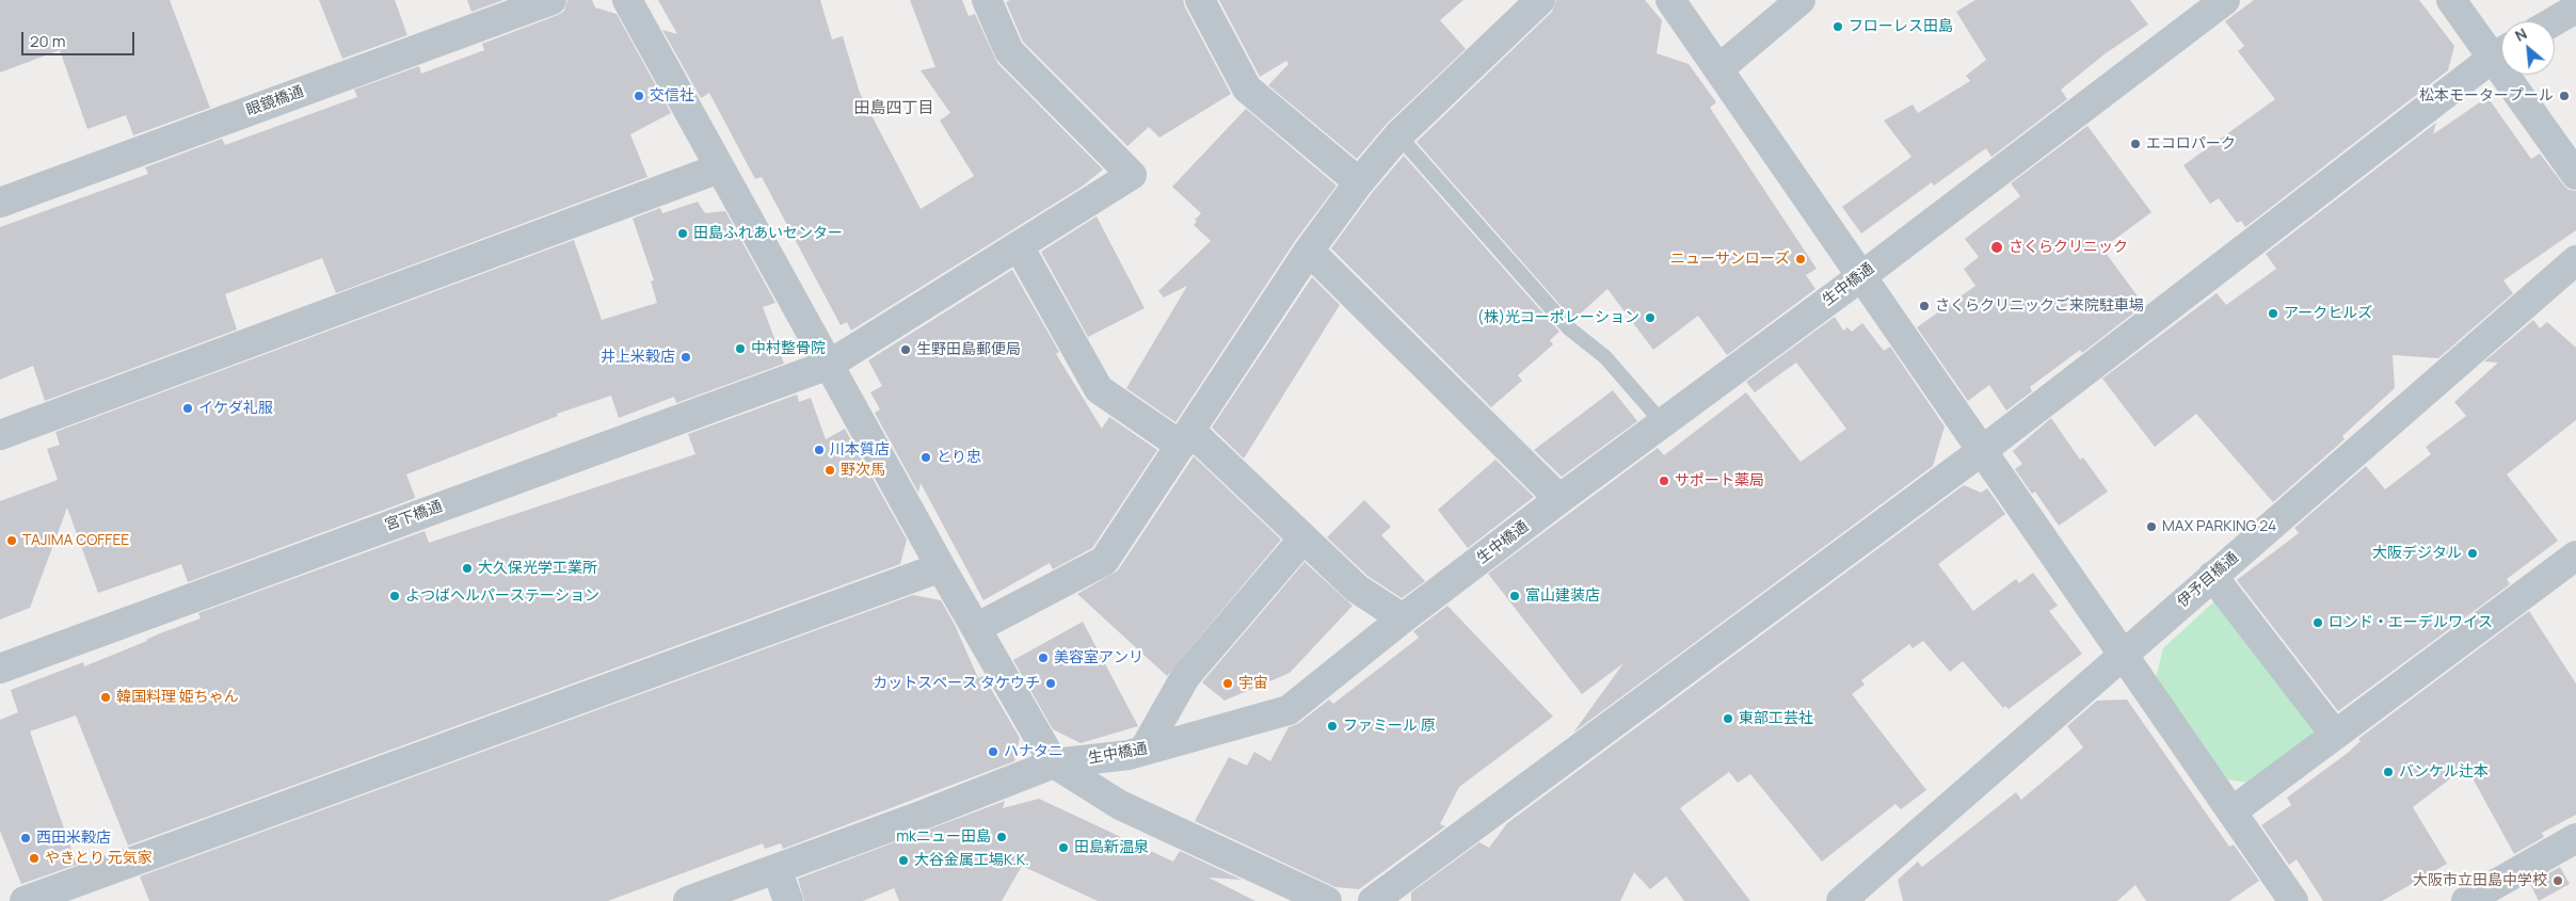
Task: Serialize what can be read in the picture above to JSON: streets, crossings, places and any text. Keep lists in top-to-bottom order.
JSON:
{
  "streets": {
    "street": [
      "眼鏡橋通",
      "生中橋通",
      "宮下橋通",
      "伊予目橋通"
    ]
  },
  "districts": ["田島四丁目"],
  "places": [
    "フローレス田島",
    "交信社",
    "松本モータープール",
    "エコロパーク",
    "田島ふれあいセンター",
    "さくらクリニック",
    "ニューサンローズ",
    "さくらクリニックご来院駐車場",
    "アークヒルズ",
    "(株)光コーポレーション",
    "中村整骨院",
    "生野田島郵便局",
    "井上米穀店",
    "イケダ礼服",
    "川本質店",
    "とり忠",
    "野次馬",
    "サポート薬局",
    "MAX PARKING 24",
    "TAJIMA COFFEE",
    "大阪デジタル",
    "大久保光学工業所",
    "よつばヘルパーステーション",
    "富山建装店",
    "ロンド・エーデルワイス",
    "美容室アンリ",
    "カットスペース タケウチ",
    "宇宙",
    "韓国料理 姫ちゃん",
    "東部工芸社",
    "ファミール 原",
    "ハナタニ",
    "バンケル辻本",
    "mkニュー田島",
    "西田米穀店",
    "田島新温泉",
    "やきとり 元気家",
    "大谷金属工場K.K.",
    "大阪市立田島中学校"
  ],
  "scale_bar": "20 m",
  "north": "top left"
}
